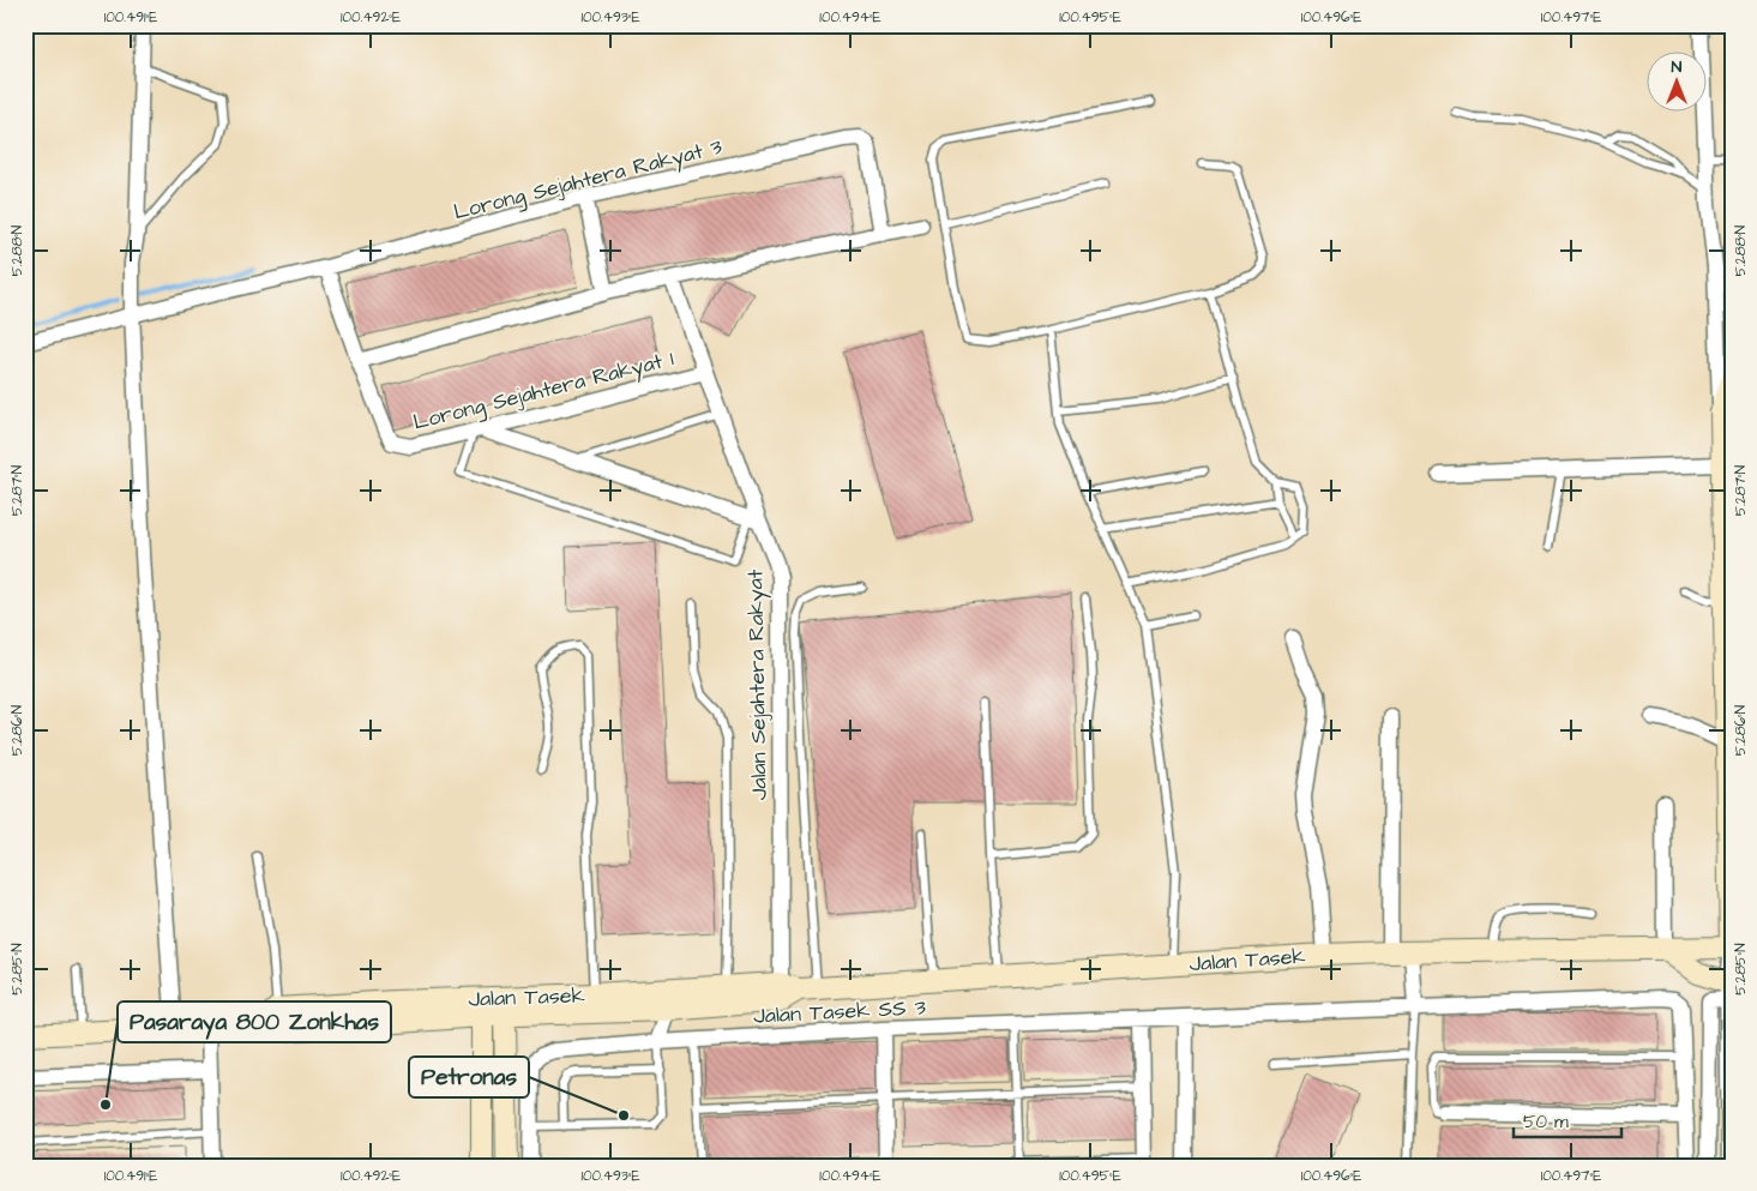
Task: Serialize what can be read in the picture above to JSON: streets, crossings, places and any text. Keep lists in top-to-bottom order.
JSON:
{
  "streets": {
    "main road": ["Jalan Tasek"],
    "street": [
      "Lorong Sejahtera Rakyat 3",
      "Lorong Sejahtera Rakyat 1",
      "Jalan Sejahtera Rakyat",
      "Jalan Tasek SS 3"
    ]
  },
  "crossings": [
    ["Lorong Sejahtera Rakyat 1", "Jalan Sejahtera Rakyat"],
    ["Jalan Sejahtera Rakyat", "Jalan Tasek"]
  ],
  "places": ["Pasaraya 800 Zonkhas", "Petronas"],
  "scale_bar": "50 m",
  "north": "top",
  "coordinates": [
    "100.491°E",
    "100.492°E",
    "100.493°E",
    "100.494°E",
    "100.495°E",
    "100.496°E",
    "100.497°E",
    "5.288°N",
    "5.287°N",
    "5.286°N",
    "5.285°N"
  ]
}
